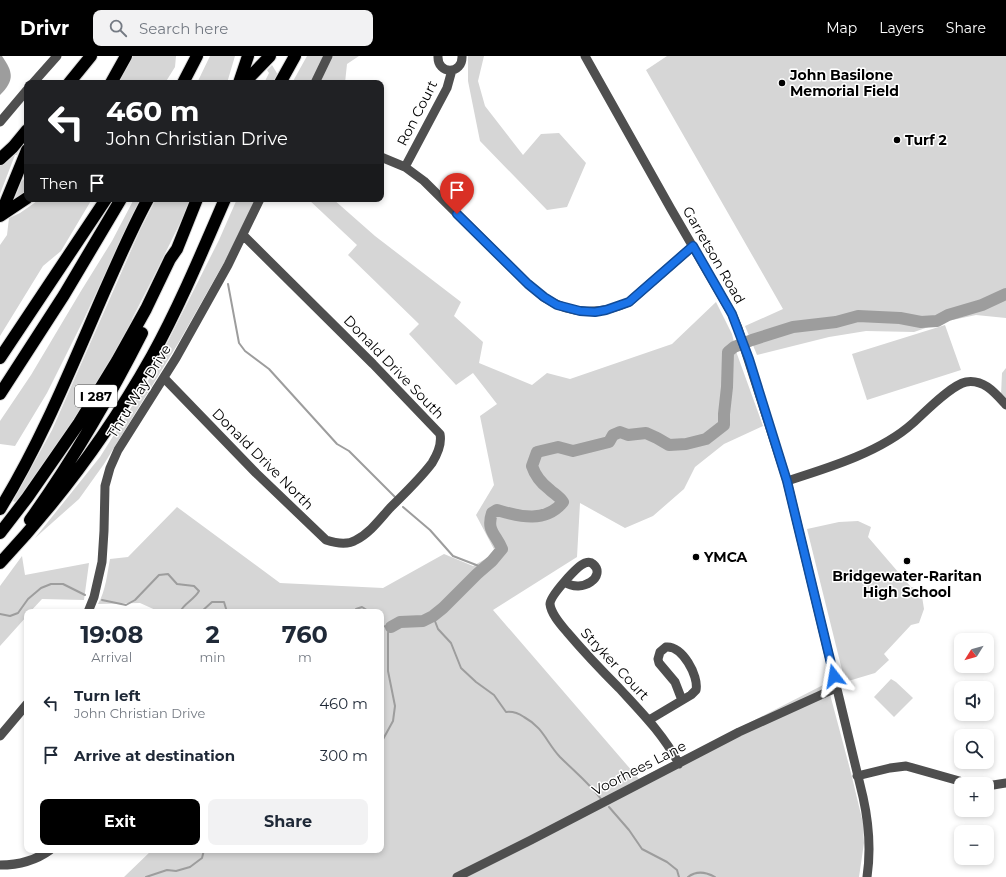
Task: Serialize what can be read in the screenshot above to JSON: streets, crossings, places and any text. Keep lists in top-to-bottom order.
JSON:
{
  "streets": {
    "highway": ["I 287"],
    "street": [
      "Ron Court",
      "Garretson Road",
      "Donald Drive South",
      "Thru Way Drive",
      "Donald Drive North",
      "Stryker Court",
      "Voorhees Lane"
    ]
  },
  "crossings": [
    ["Garretson Road", "Voorhees Lane"],
    ["Donald Drive South", "Thru Way Drive"],
    ["Donald Drive South", "Donald Drive North"],
    ["Thru Way Drive", "Donald Drive North"],
    ["Stryker Court", "Voorhees Lane"]
  ],
  "places": [
    "John Basilone Memorial Field",
    "Turf 2",
    "YMCA",
    "Bridgewater-Raritan High School"
  ],
  "north": "bottom left",
  "page": {
    "header": "Drivr",
    "search": "Search here",
    "nav": ["Map", "Layers", "Share"],
    "turn": ["460 m", "John Christian Drive"],
    "then": "Then",
    "eta": [
      "19:08",
      "Arrival",
      "2",
      "min",
      "760",
      "m"
    ],
    "map_buttons": ["+", "−"],
    "list": [
      {
        "name": "Turn left",
        "note": "John Christian Drive",
        "value": "460 m"
      },
      {
        "name": "Arrive at destination",
        "value": "300 m"
      }
    ],
    "buttons": ["Exit", "Share"]
  }
}
